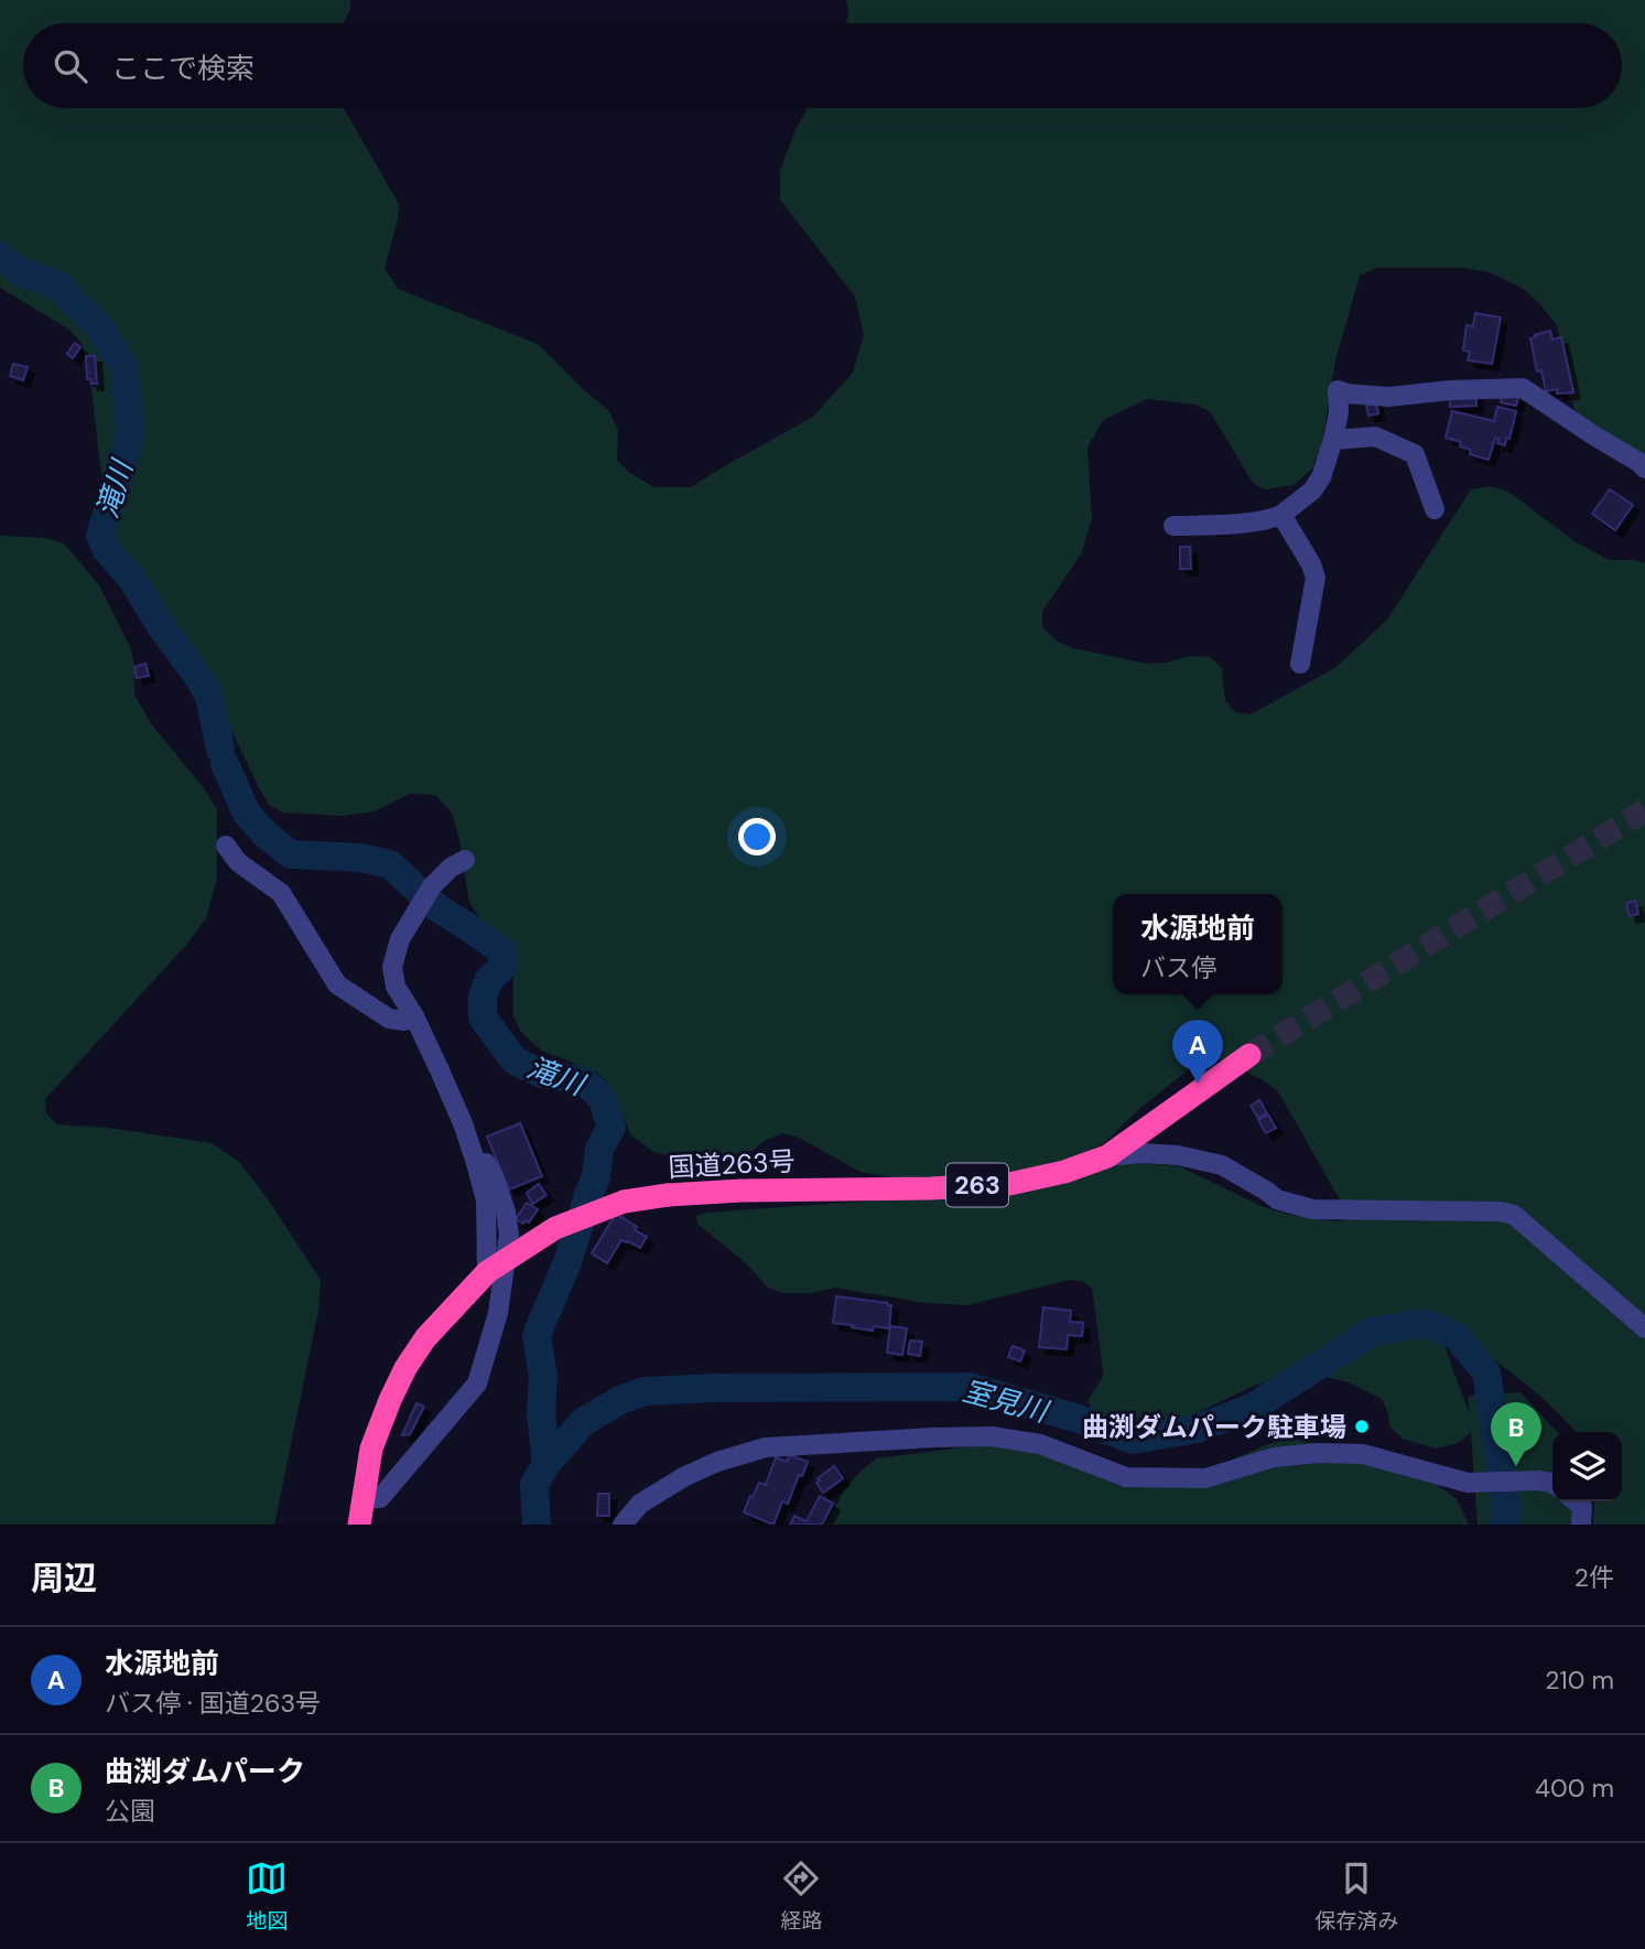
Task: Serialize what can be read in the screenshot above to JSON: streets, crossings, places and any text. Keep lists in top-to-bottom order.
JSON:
{
  "streets": {
    "highway": ["国道263号", "263"]
  },
  "water": ["滝川", "室見川"],
  "places": ["曲渕ダムパーク駐車場"],
  "page": {
    "search": "ここで検索",
    "popup": ["水源地前", "バス停"],
    "pins": ["A", "B"],
    "heading": ["周辺", "2件"],
    "list": [
      {
        "mark": "A",
        "name": "水源地前",
        "note": "バス停 · 国道263号",
        "value": "210 m"
      },
      {
        "mark": "B",
        "name": "曲渕ダムパーク",
        "note": "公園",
        "value": "400 m"
      }
    ],
    "nav": ["地図", "経路", "保存済み"]
  }
}
